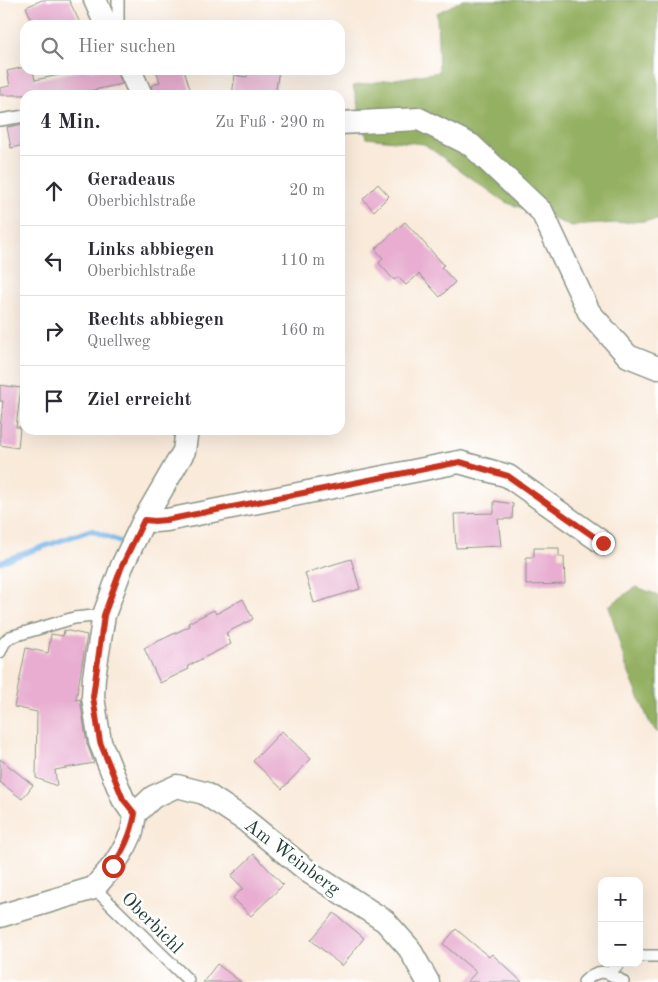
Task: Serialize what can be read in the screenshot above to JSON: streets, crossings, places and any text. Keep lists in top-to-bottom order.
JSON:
{
  "streets": {
    "street": ["Am Weinberg"],
    "lane": ["Oberbichl"]
  },
  "page": {
    "search": "Hier suchen",
    "heading": ["4 Min.", "Zu Fuß · 290 m"],
    "list": [
      ["Geradeaus", "Oberbichlstraße", "20 m"],
      ["Links abbiegen", "Oberbichlstraße", "110 m"],
      ["Rechts abbiegen", "Quellweg", "160 m"],
      "Ziel erreicht"
    ],
    "map_buttons": ["+", "−"]
  }
}
